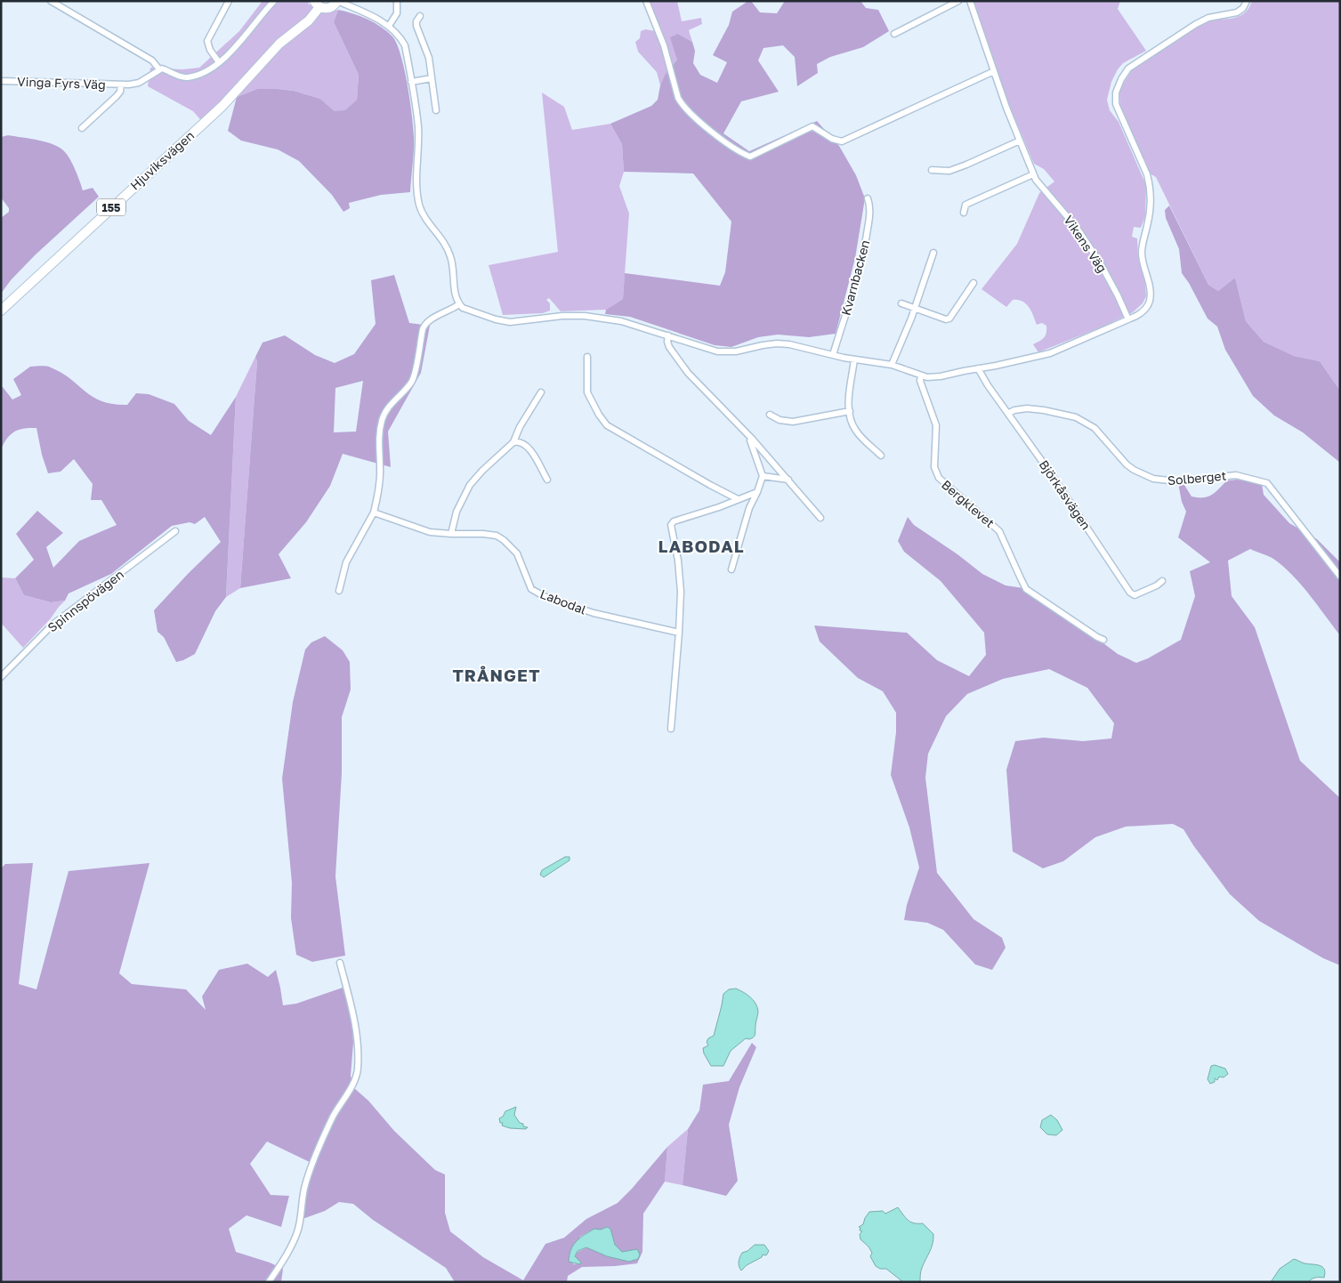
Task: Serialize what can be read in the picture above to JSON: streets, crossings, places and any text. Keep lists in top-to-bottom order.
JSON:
{
  "streets": {
    "main road": ["Hjuviksvägen", "155"],
    "street": [
      "Vinga Fyrs Väg",
      "Vikens Väg",
      "Kvarnbacken",
      "Solberget",
      "Björkåsvägen",
      "Bergklevet",
      "Spinnspövägen",
      "Labodal"
    ]
  },
  "crossings": [
    ["Solberget", "Björkåsvägen"]
  ],
  "districts": ["LABODAL", "TRÅNGET"]
}
